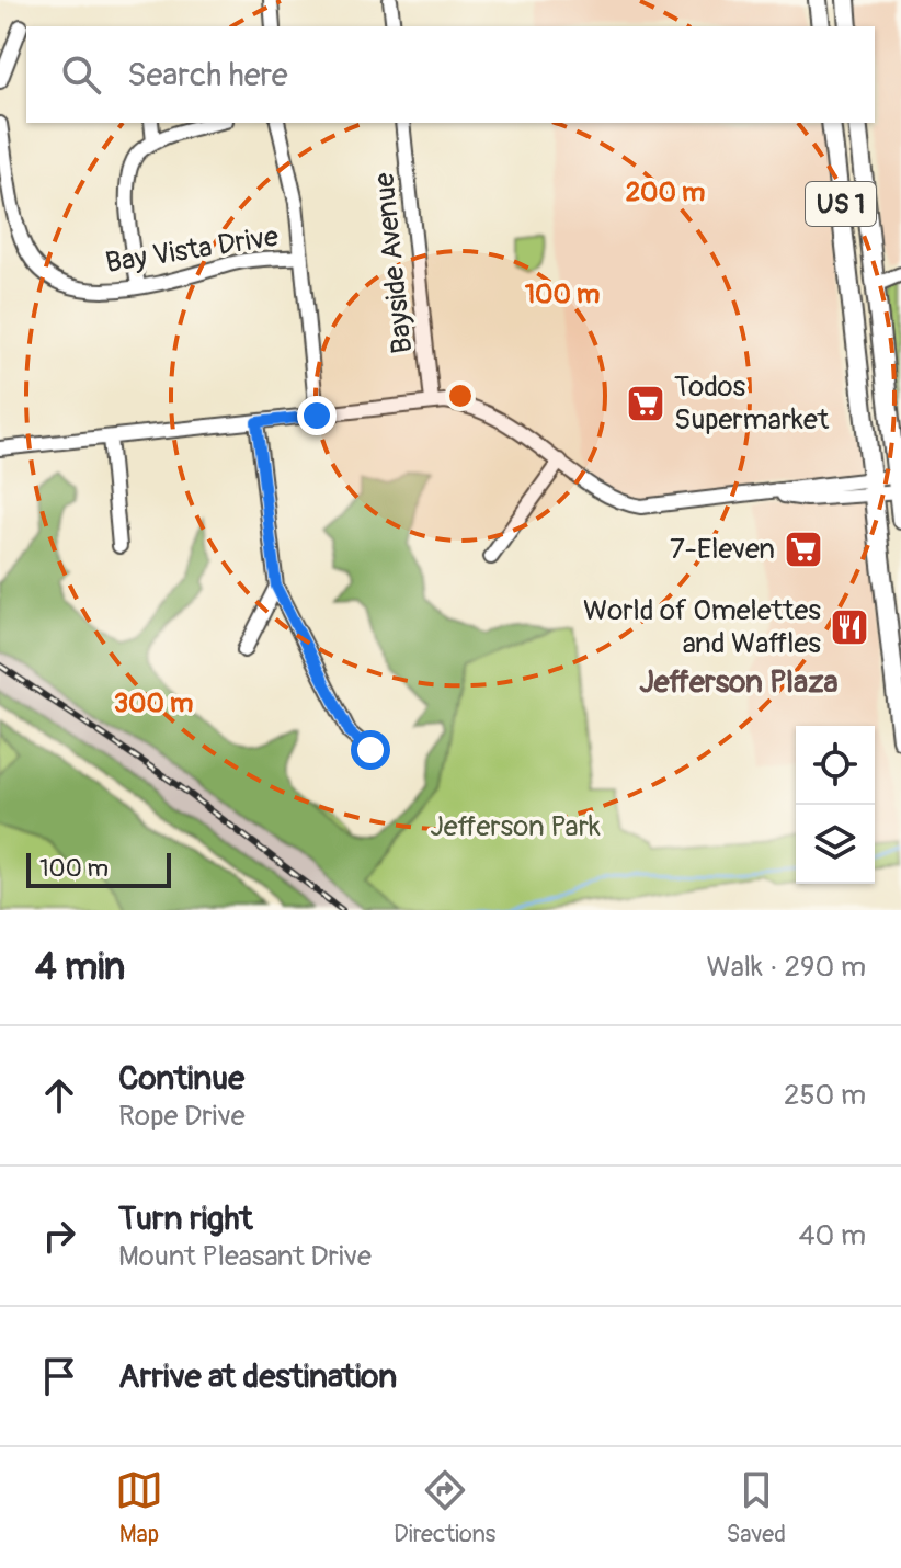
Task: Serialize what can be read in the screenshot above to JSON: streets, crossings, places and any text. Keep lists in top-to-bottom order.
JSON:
{
  "streets": {
    "main road": ["US 1"],
    "street": ["Bay Vista Drive", "Bayside Avenue"]
  },
  "districts": ["Jefferson Plaza"],
  "parks": ["Jefferson Park"],
  "places": {
    "supermarket": ["Todos Supermarket", "7-Eleven"],
    "restaurant": ["World of Omelettes and Waffles"]
  },
  "scale_bar": "100 m",
  "page": {
    "search": "Search here",
    "scale": "100 m",
    "heading": ["4 min", "Walk · 290 m"],
    "list": [
      ["Continue", "Rope Drive", "250 m"],
      ["Turn right", "Mount Pleasant Drive", "40 m"],
      "Arrive at destination"
    ],
    "nav": ["Map", "Directions", "Saved"]
  },
  "rings": ["200 m", "100 m", "300 m"]
}
